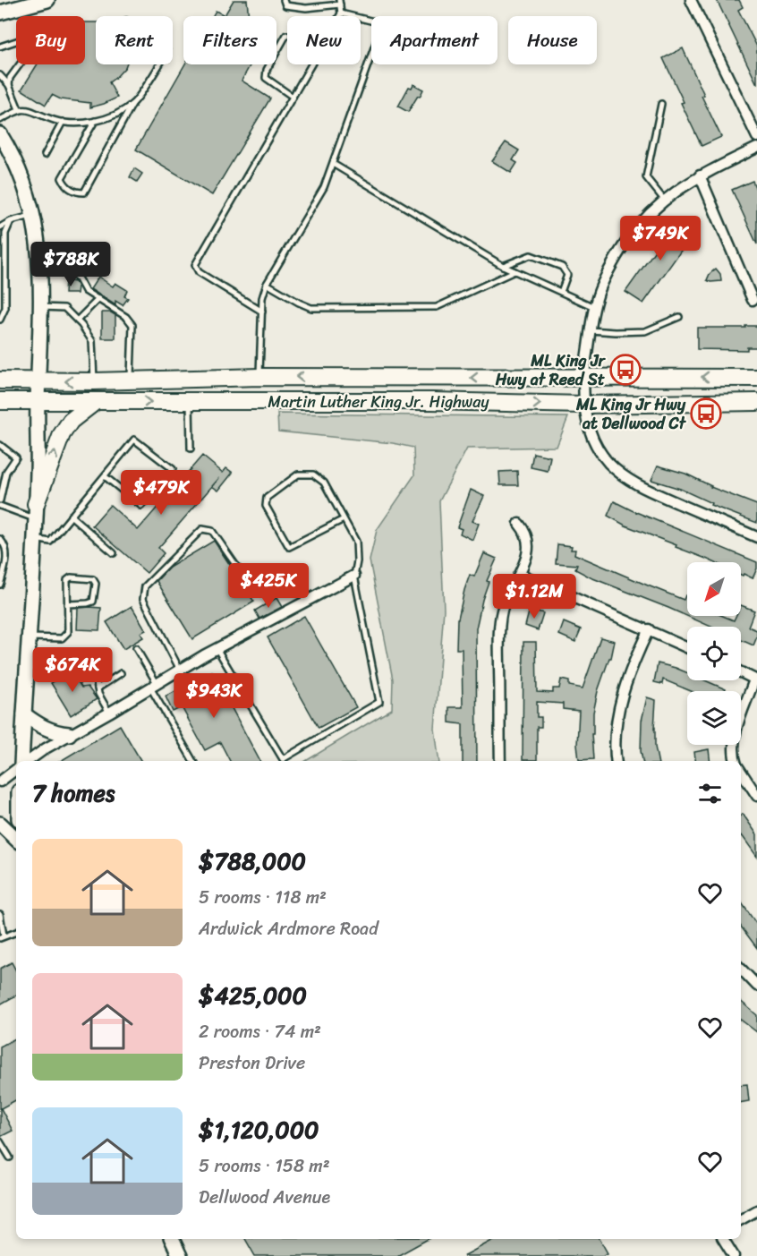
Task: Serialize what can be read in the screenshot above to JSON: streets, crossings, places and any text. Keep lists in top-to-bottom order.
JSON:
{
  "streets": {
    "main road": ["Martin Luther King Jr. Highway"]
  },
  "places": {
    "bus stop": ["ML King Jr Hwy at Reed St", "ML King Jr Hwy at Dellwood Ct"]
  },
  "north": "bottom left",
  "page": {
    "chip": [
      "Buy",
      "Rent",
      "Filters",
      "New",
      "Apartment",
      "House"
    ],
    "price": [
      "$749K",
      "$788K",
      "$479K",
      "$425K",
      "$1.12M",
      "$674K",
      "$943K"
    ],
    "heading": "7 homes",
    "list": [
      {
        "name": "$788,000",
        "note": "5 rooms · 118 m² · Ardwick Ardmore Road"
      },
      {
        "name": "$425,000",
        "note": "2 rooms · 74 m² · Preston Drive"
      },
      {
        "name": "$1,120,000",
        "note": "5 rooms · 158 m² · Dellwood Avenue"
      }
    ]
  }
}
